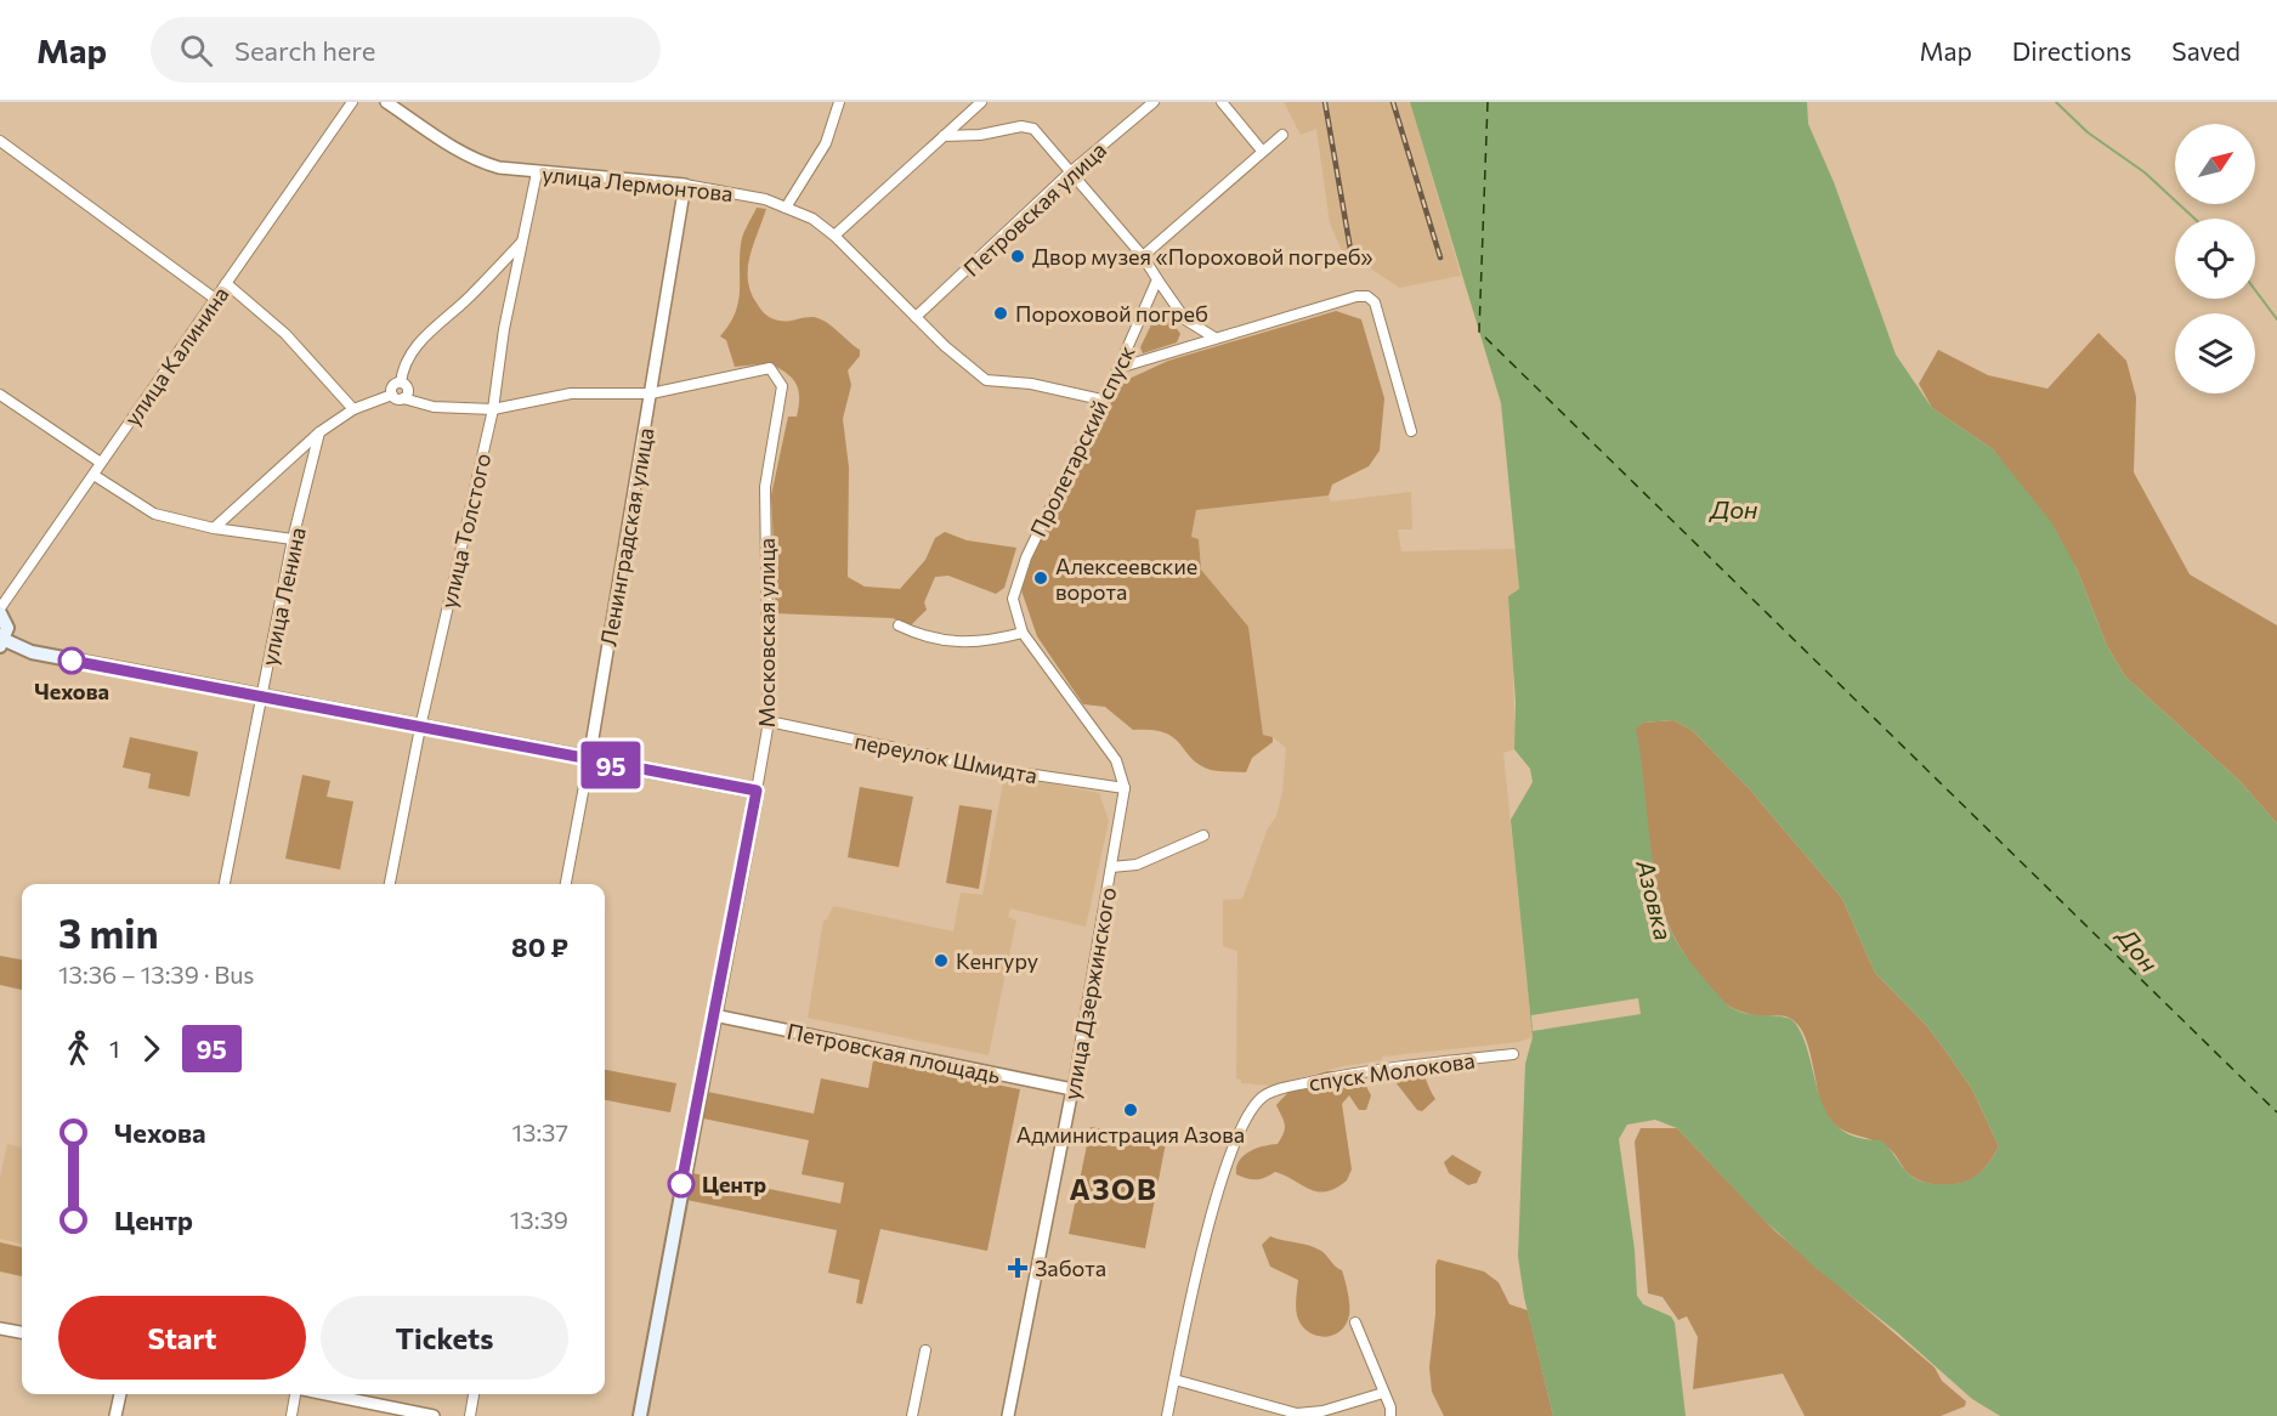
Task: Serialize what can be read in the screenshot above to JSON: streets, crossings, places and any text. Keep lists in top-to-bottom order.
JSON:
{
  "streets": {
    "main road": ["Московская улица"],
    "street": [
      "улица Лермонтова",
      "Петровская улица",
      "улица Калинина",
      "Пролетарский спуск",
      "улица Толстого",
      "Ленинградская улица",
      "улица Ленина",
      "переулок Шмидта",
      "улица Дзержинского",
      "Петровская площадь",
      "спуск Молокова"
    ]
  },
  "crossings": [
    ["улица Лермонтова", "Петровская улица"],
    ["улица Лермонтова", "Пролетарский спуск"],
    ["улица Лермонтова", "улица Толстого"],
    ["улица Лермонтова", "Ленинградская улица"],
    ["Ленинградская улица", "Московская улица"],
    ["Московская улица", "переулок Шмидта"],
    ["Московская улица", "Петровская площадь"],
    ["переулок Шмидта", "улица Дзержинского"],
    ["улица Дзержинского", "Петровская площадь"]
  ],
  "districts": ["АЗОВ"],
  "water": ["Дон", "Азовка"],
  "places": {
    "other": [
      "Двор музея «Пороховой погреб»",
      "Пороховой погреб",
      "Алексеевские ворота",
      "Чехова",
      "Кенгуру",
      "Администрация Азова",
      "Центр"
    ],
    "health": ["Забота"]
  },
  "lines": ["bus line 95"],
  "north": "top right",
  "page": {
    "header": "Map",
    "search": "Search here",
    "nav": ["Map", "Directions", "Saved"],
    "on_map": "95",
    "heading": ["3 min", "13:36 – 13:39 · Bus", "80 ₽"],
    "legs": ["1", "95"],
    "list": [
      {
        "name": "Чехова",
        "value": "13:37"
      },
      {
        "name": "Центр",
        "value": "13:39"
      }
    ],
    "buttons": ["Start", "Tickets"]
  }
}
